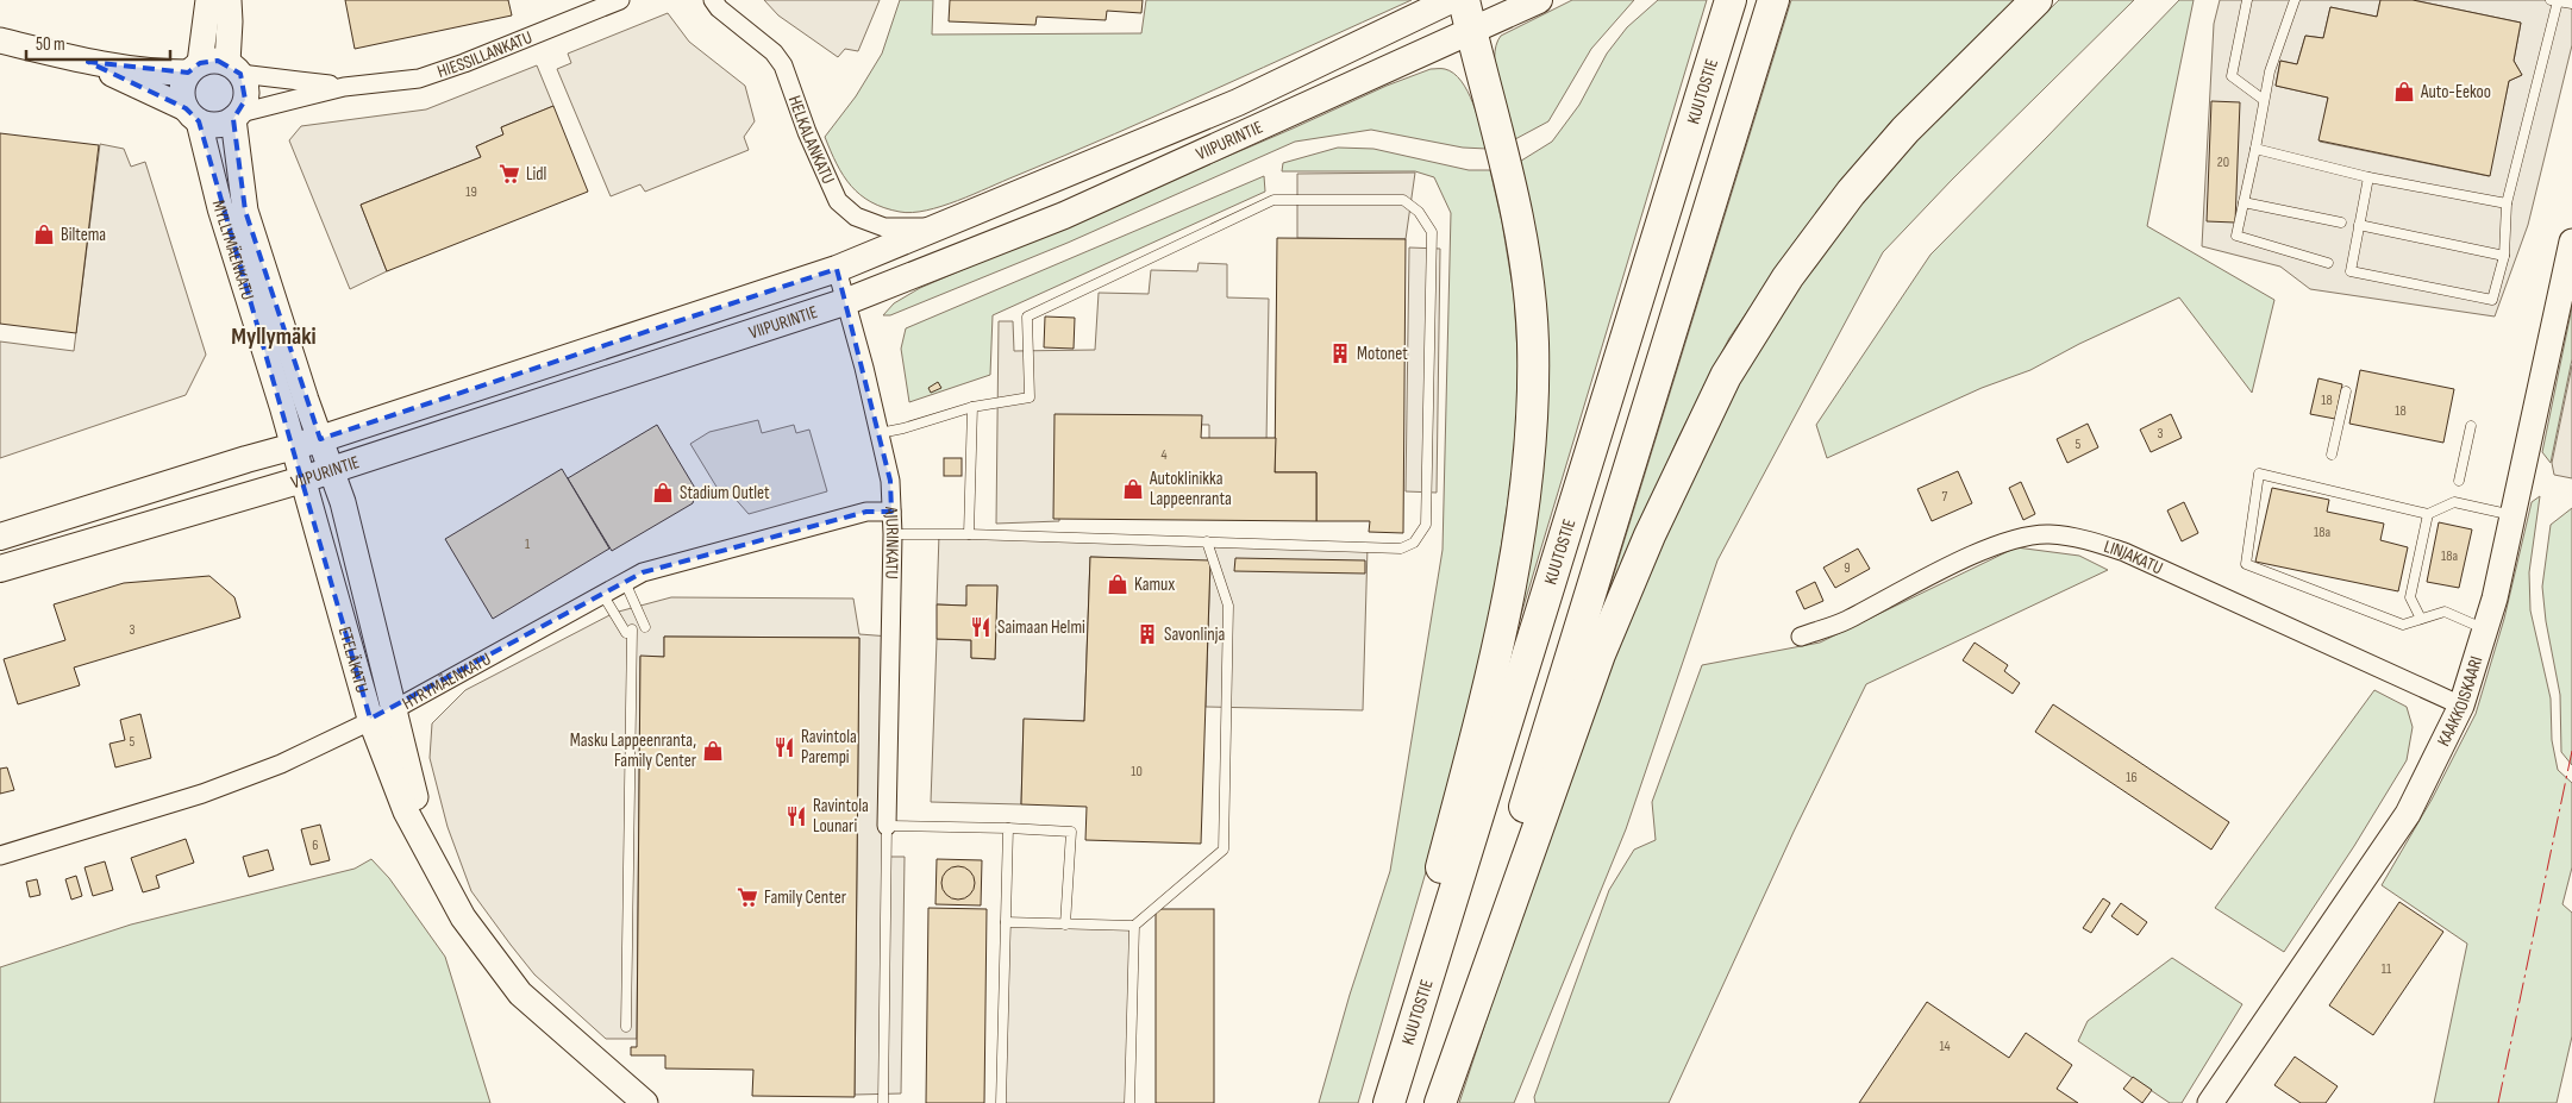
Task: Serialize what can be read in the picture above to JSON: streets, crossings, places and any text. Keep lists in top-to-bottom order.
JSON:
{
  "streets": {
    "highway": ["KUUTOSTIE"],
    "main road": [
      "VIIPURINTIE",
      "MYLLYMÄENKATU",
      "ETELÄKATU",
      "KAAKKOISKAARI"
    ],
    "street": [
      "HIESSILLANKATU",
      "HELKALANKATU",
      "AJURINKATU",
      "LINJAKATU",
      "HYRYMÄENKATU"
    ]
  },
  "crossings": [
    ["HIESSILLANKATU", "MYLLYMÄENKATU"],
    ["HELKALANKATU", "VIIPURINTIE"],
    ["VIIPURINTIE", "MYLLYMÄENKATU"],
    ["VIIPURINTIE", "AJURINKATU"],
    ["VIIPURINTIE", "ETELÄKATU"],
    ["MYLLYMÄENKATU", "ETELÄKATU"],
    ["AJURINKATU", "HYRYMÄENKATU"],
    ["LINJAKATU", "KAAKKOISKAARI"],
    ["ETELÄKATU", "HYRYMÄENKATU"]
  ],
  "districts": ["Myllymäki"],
  "places": {
    "shop": [
      "Auto-Eekoo",
      "Biltema",
      "Autoklinikka Lappeenranta",
      "Stadium Outlet",
      "Kamux",
      "Masku Lappeenranta, Family Center"
    ],
    "supermarket": ["Lidl", "Family Center"],
    "building": ["Motonet", "Savonlinja"],
    "restaurant": ["Saimaan Helmi", "Ravintola Parempi", "Ravintola Lounari"]
  },
  "house_numbers": [
    "20",
    "19",
    "18",
    "18",
    "3",
    "5",
    "4",
    "7",
    "18a",
    "1",
    "18a",
    "9",
    "3",
    "5",
    "10",
    "16",
    "6",
    "11",
    "14"
  ],
  "scale_bar": "50 m"
}
